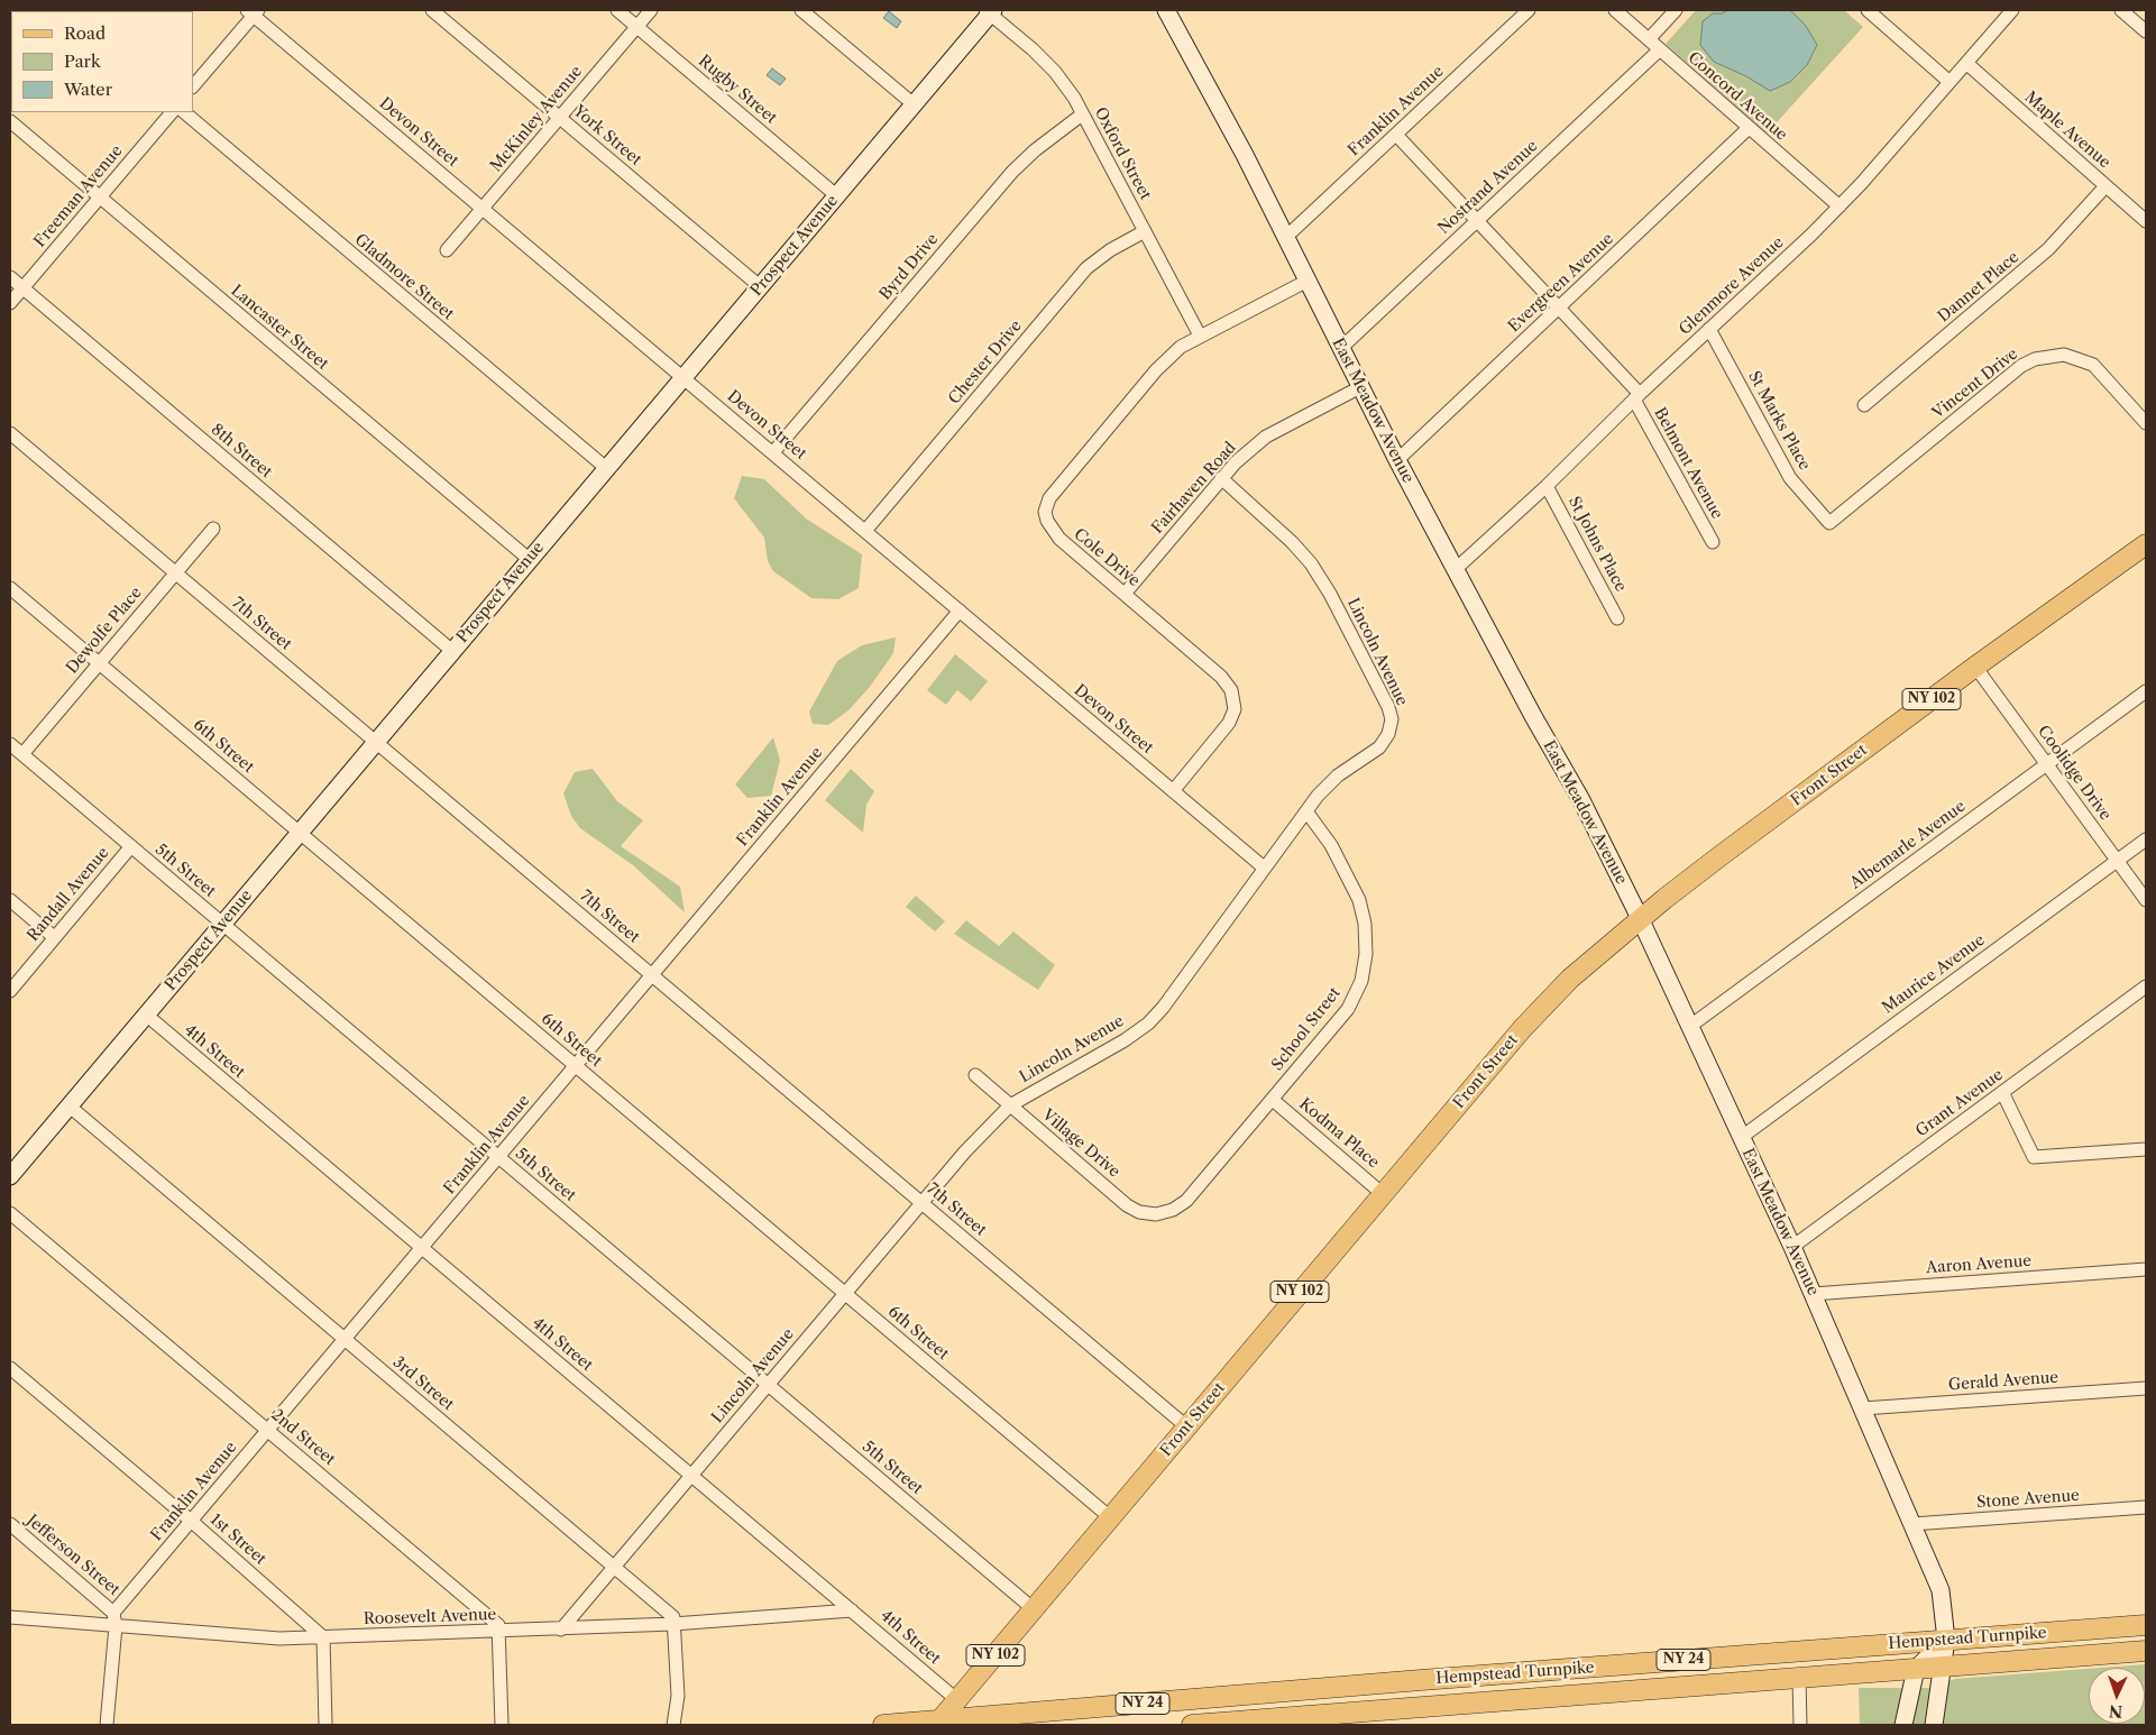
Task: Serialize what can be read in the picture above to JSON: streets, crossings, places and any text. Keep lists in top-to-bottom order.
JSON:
{
  "streets": {
    "main road": [
      "NY 102",
      "Front Street",
      "Hempstead Turnpike",
      "NY 24"
    ],
    "street": [
      "Rugby Street",
      "Concord Avenue",
      "Franklin Avenue",
      "McKinley Avenue",
      "Maple Avenue",
      "Devon Street",
      "York Street",
      "Oxford Street",
      "Nostrand Avenue",
      "Freeman Avenue",
      "Prospect Avenue",
      "Byrd Drive",
      "Gladmore Street",
      "Evergreen Avenue",
      "Glenmore Avenue",
      "Dannet Place",
      "Lancaster Street",
      "Chester Drive",
      "Vincent Drive",
      "East Meadow Avenue",
      "St Marks Place",
      "8th Street",
      "Belmont Avenue",
      "Fairhaven Road",
      "St Johns Place",
      "Cole Drive",
      "7th Street",
      "Dewolfe Place",
      "Lincoln Avenue",
      "6th Street",
      "Coolidge Drive",
      "Albemarle Avenue",
      "5th Street",
      "Randall Avenue",
      "Maurice Avenue",
      "School Street",
      "4th Street",
      "Grant Avenue",
      "Kodma Place",
      "Village Drive",
      "Aaron Avenue",
      "Gerald Avenue",
      "3rd Street",
      "2nd Street",
      "Stone Avenue",
      "1st Street",
      "Jefferson Street",
      "Roosevelt Avenue"
    ]
  },
  "crossings": [
    ["Rugby Street", "McKinley Avenue"],
    ["Rugby Street", "Prospect Avenue"],
    ["Concord Avenue", "Nostrand Avenue"],
    ["Concord Avenue", "Evergreen Avenue"],
    ["Concord Avenue", "Glenmore Avenue"],
    ["Franklin Avenue", "Devon Street"],
    ["Franklin Avenue", "East Meadow Avenue"],
    ["Franklin Avenue", "Belmont Avenue"],
    ["Franklin Avenue", "7th Street"],
    ["Franklin Avenue", "6th Street"],
    ["Franklin Avenue", "5th Street"],
    ["Franklin Avenue", "4th Street"],
    ["Franklin Avenue", "3rd Street"],
    ["Franklin Avenue", "2nd Street"],
    ["Franklin Avenue", "1st Street"],
    ["Franklin Avenue", "Jefferson Street"],
    ["Franklin Avenue", "Roosevelt Avenue"],
    ["McKinley Avenue", "Devon Street"],
    ["McKinley Avenue", "York Street"],
    ["Maple Avenue", "Glenmore Avenue"],
    ["Maple Avenue", "Dannet Place"],
    ["Devon Street", "Prospect Avenue"],
    ["Devon Street", "Byrd Drive"],
    ["Devon Street", "Chester Drive"],
    ["Devon Street", "Cole Drive"],
    ["Devon Street", "Lincoln Avenue"],
    ["York Street", "Prospect Avenue"],
    ["Oxford Street", "Prospect Avenue"],
    ["Oxford Street", "Byrd Drive"],
    ["Oxford Street", "Chester Drive"],
    ["Oxford Street", "Cole Drive"],
    ["Nostrand Avenue", "East Meadow Avenue"],
    ["Nostrand Avenue", "Belmont Avenue"],
    ["Freeman Avenue", "Lancaster Street"],
    ["Freeman Avenue", "8th Street"],
    ["Prospect Avenue", "Gladmore Street"],
    ["Prospect Avenue", "Lancaster Street"],
    ["Prospect Avenue", "8th Street"],
    ["Prospect Avenue", "7th Street"],
    ["Prospect Avenue", "6th Street"],
    ["Prospect Avenue", "5th Street"],
    ["Prospect Avenue", "4th Street"],
    ["Prospect Avenue", "3rd Street"],
    ["Evergreen Avenue", "East Meadow Avenue"],
    ["Evergreen Avenue", "Belmont Avenue"],
    ["Glenmore Avenue", "East Meadow Avenue"],
    ["Glenmore Avenue", "St Marks Place"],
    ["Glenmore Avenue", "Belmont Avenue"],
    ["Glenmore Avenue", "St Johns Place"],
    ["Vincent Drive", "St Marks Place"],
    ["East Meadow Avenue", "Fairhaven Road"],
    ["East Meadow Avenue", "Cole Drive"],
    ["East Meadow Avenue", "Front Street"],
    ["East Meadow Avenue", "Albemarle Avenue"],
    ["East Meadow Avenue", "Maurice Avenue"],
    ["East Meadow Avenue", "Grant Avenue"],
    ["East Meadow Avenue", "Aaron Avenue"],
    ["East Meadow Avenue", "Gerald Avenue"],
    ["East Meadow Avenue", "Stone Avenue"],
    ["East Meadow Avenue", "Hempstead Turnpike"],
    ["Fairhaven Road", "Cole Drive"],
    ["Fairhaven Road", "Lincoln Avenue"],
    ["7th Street", "Dewolfe Place"],
    ["7th Street", "Lincoln Avenue"],
    ["7th Street", "Front Street"],
    ["Dewolfe Place", "6th Street"],
    ["Dewolfe Place", "5th Street"],
    ["Lincoln Avenue", "6th Street"],
    ["Lincoln Avenue", "5th Street"],
    ["Lincoln Avenue", "School Street"],
    ["Lincoln Avenue", "4th Street"],
    ["Lincoln Avenue", "Village Drive"],
    ["Lincoln Avenue", "3rd Street"],
    ["Lincoln Avenue", "Roosevelt Avenue"],
    ["6th Street", "Front Street"],
    ["Coolidge Drive", "Front Street"],
    ["Coolidge Drive", "Albemarle Avenue"],
    ["Coolidge Drive", "Maurice Avenue"],
    ["Front Street", "5th Street"],
    ["Front Street", "4th Street"],
    ["Front Street", "Kodma Place"],
    ["Front Street", "Hempstead Turnpike"],
    ["5th Street", "Randall Avenue"],
    ["School Street", "Kodma Place"],
    ["School Street", "Village Drive"],
    ["4th Street", "Roosevelt Avenue"],
    ["3rd Street", "Roosevelt Avenue"],
    ["2nd Street", "Roosevelt Avenue"],
    ["1st Street", "Roosevelt Avenue"],
    ["Jefferson Street", "Roosevelt Avenue"]
  ],
  "legend": ["Road", "Park", "Water"],
  "north": "bottom"
}
